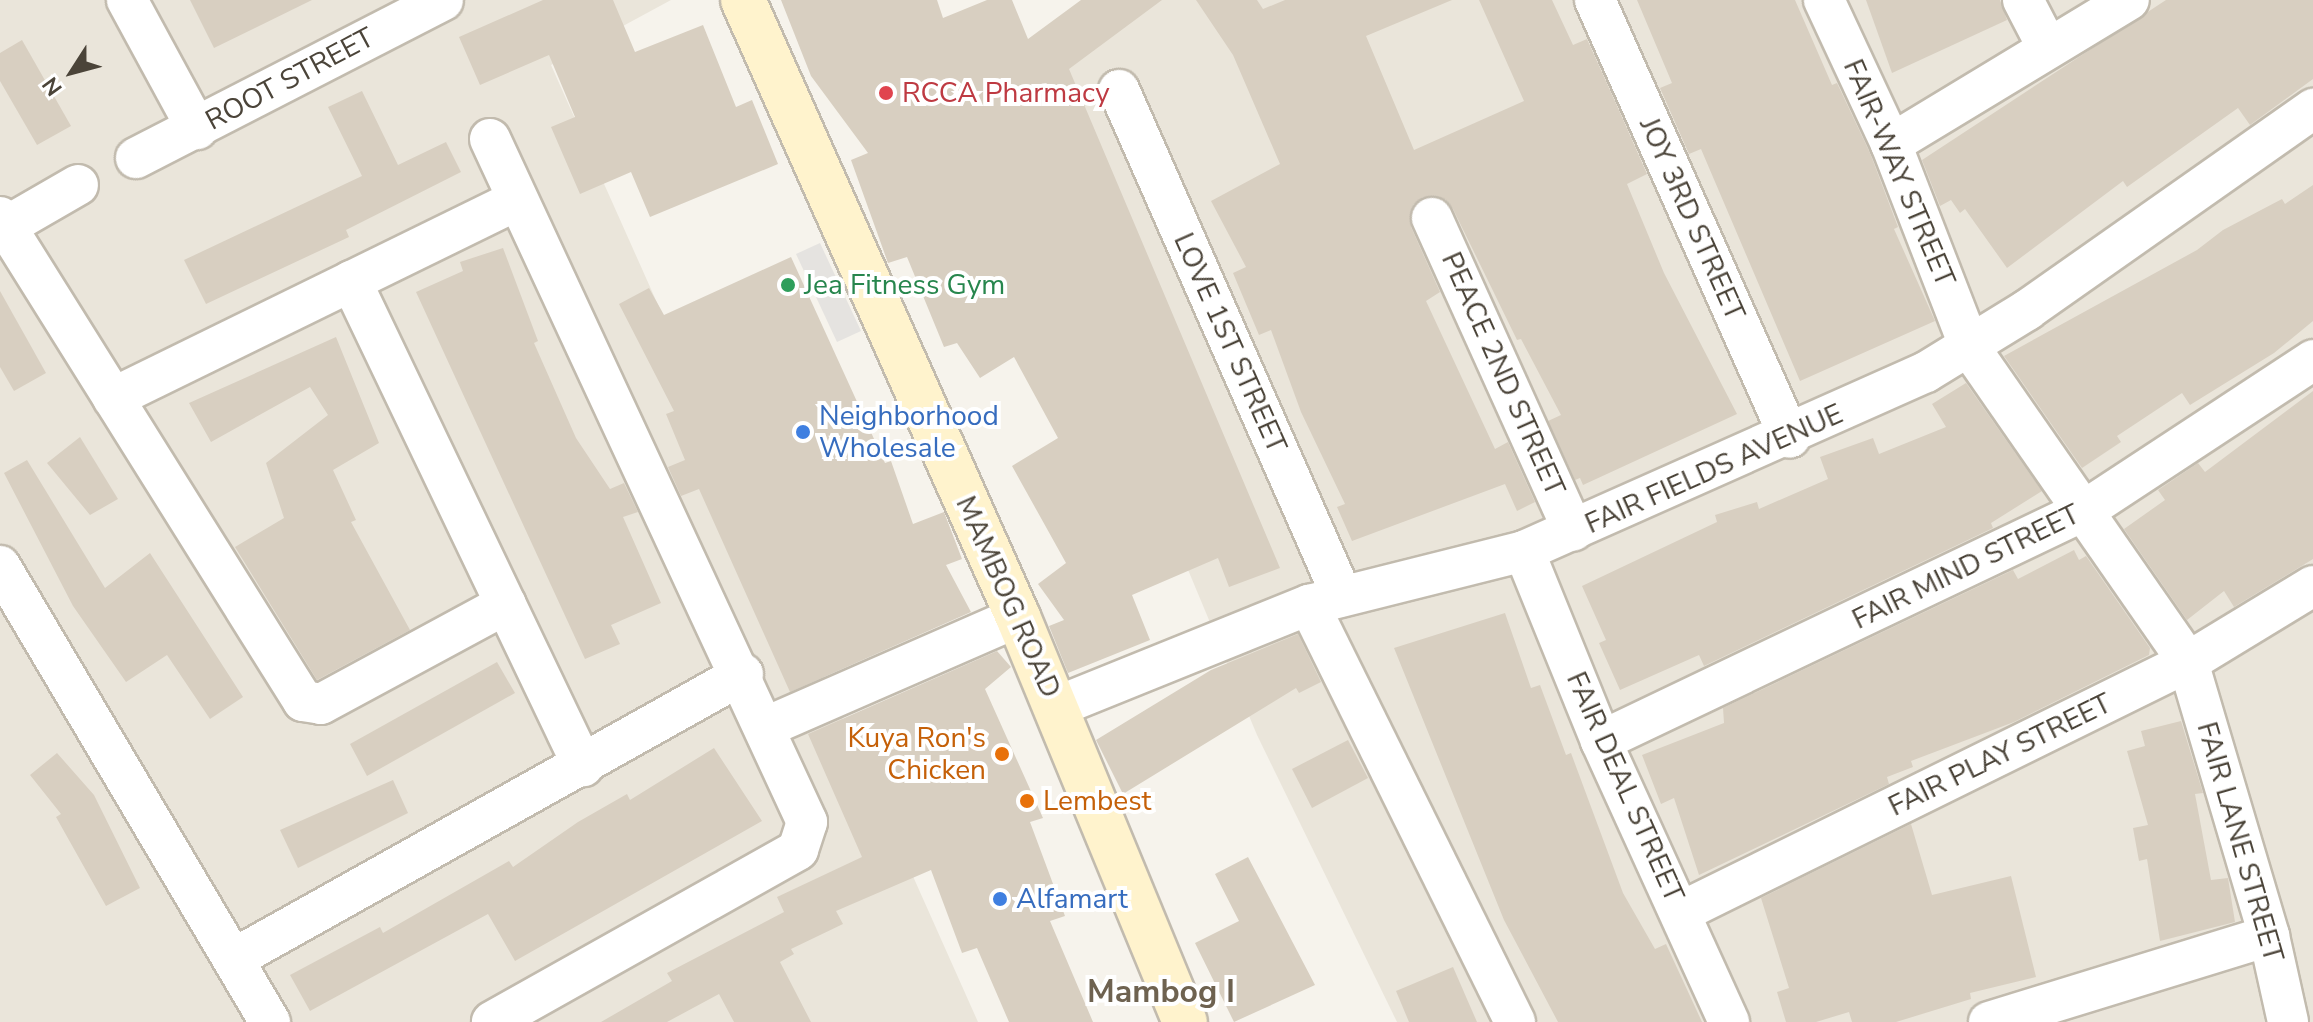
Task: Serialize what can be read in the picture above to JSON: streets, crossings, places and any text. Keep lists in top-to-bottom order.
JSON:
{
  "streets": {
    "main road": ["MAMBOG ROAD"],
    "street": [
      "ROOT STREET",
      "FAIR-WAY STREET",
      "JOY 3RD STREET",
      "LOVE 1ST STREET",
      "PEACE 2ND STREET",
      "FAIR FIELDS AVENUE",
      "FAIR MIND STREET",
      "FAIR PLAY STREET",
      "FAIR DEAL STREET",
      "FAIR LANE STREET"
    ]
  },
  "crossings": [
    ["FAIR-WAY STREET", "FAIR FIELDS AVENUE"],
    ["FAIR-WAY STREET", "FAIR MIND STREET"],
    ["FAIR-WAY STREET", "FAIR LANE STREET"],
    ["JOY 3RD STREET", "FAIR FIELDS AVENUE"],
    ["LOVE 1ST STREET", "FAIR FIELDS AVENUE"],
    ["PEACE 2ND STREET", "FAIR FIELDS AVENUE"],
    ["FAIR FIELDS AVENUE", "MAMBOG ROAD"],
    ["FAIR FIELDS AVENUE", "FAIR DEAL STREET"],
    ["FAIR MIND STREET", "FAIR DEAL STREET"],
    ["FAIR MIND STREET", "FAIR LANE STREET"],
    ["FAIR PLAY STREET", "FAIR DEAL STREET"],
    ["FAIR PLAY STREET", "FAIR LANE STREET"]
  ],
  "districts": ["Mambog I"],
  "places": [
    "RCCA Pharmacy",
    "Jea Fitness Gym",
    "Neighborhood Wholesale",
    "Kuya Ron's Chicken",
    "Lembest",
    "Alfamart"
  ],
  "north": "bottom left"
}
